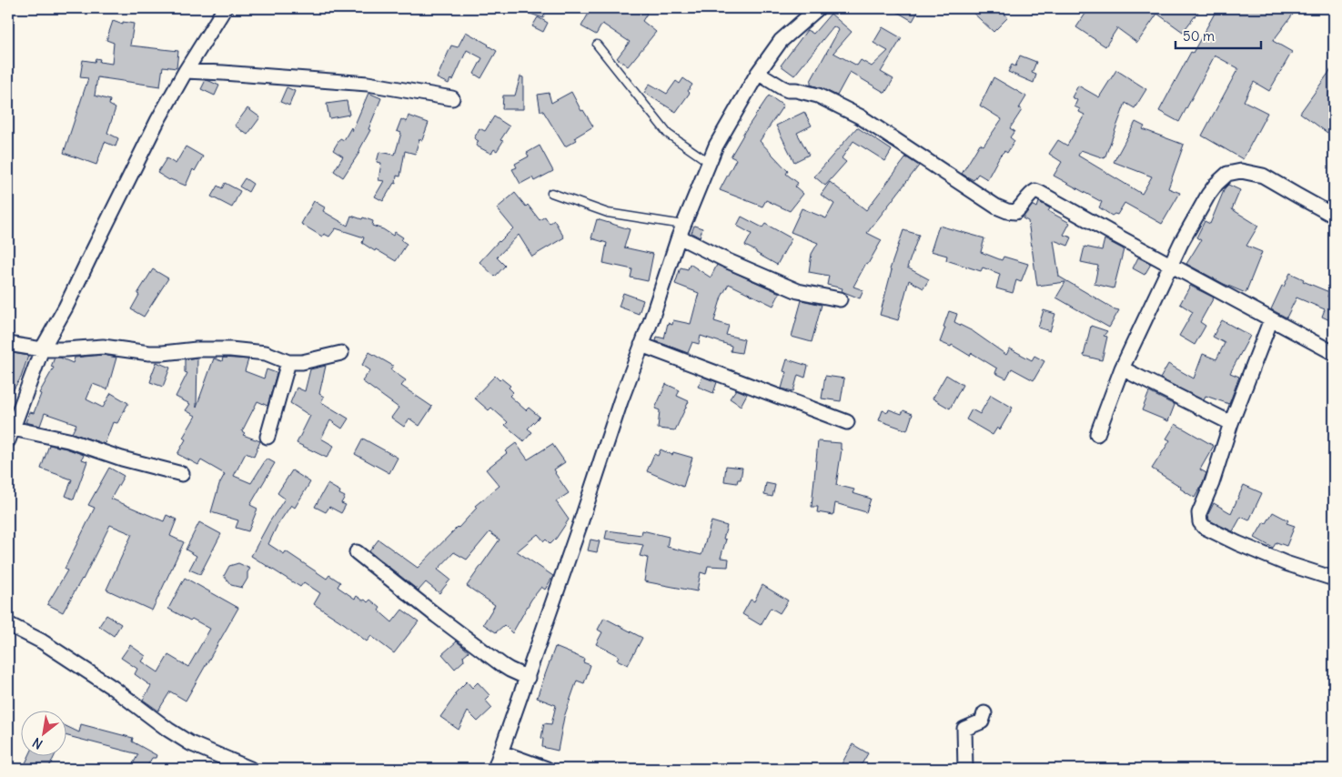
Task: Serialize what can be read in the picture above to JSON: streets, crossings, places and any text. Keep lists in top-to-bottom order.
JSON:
{
  "scale_bar": "50 m",
  "north": "bottom left"
}
